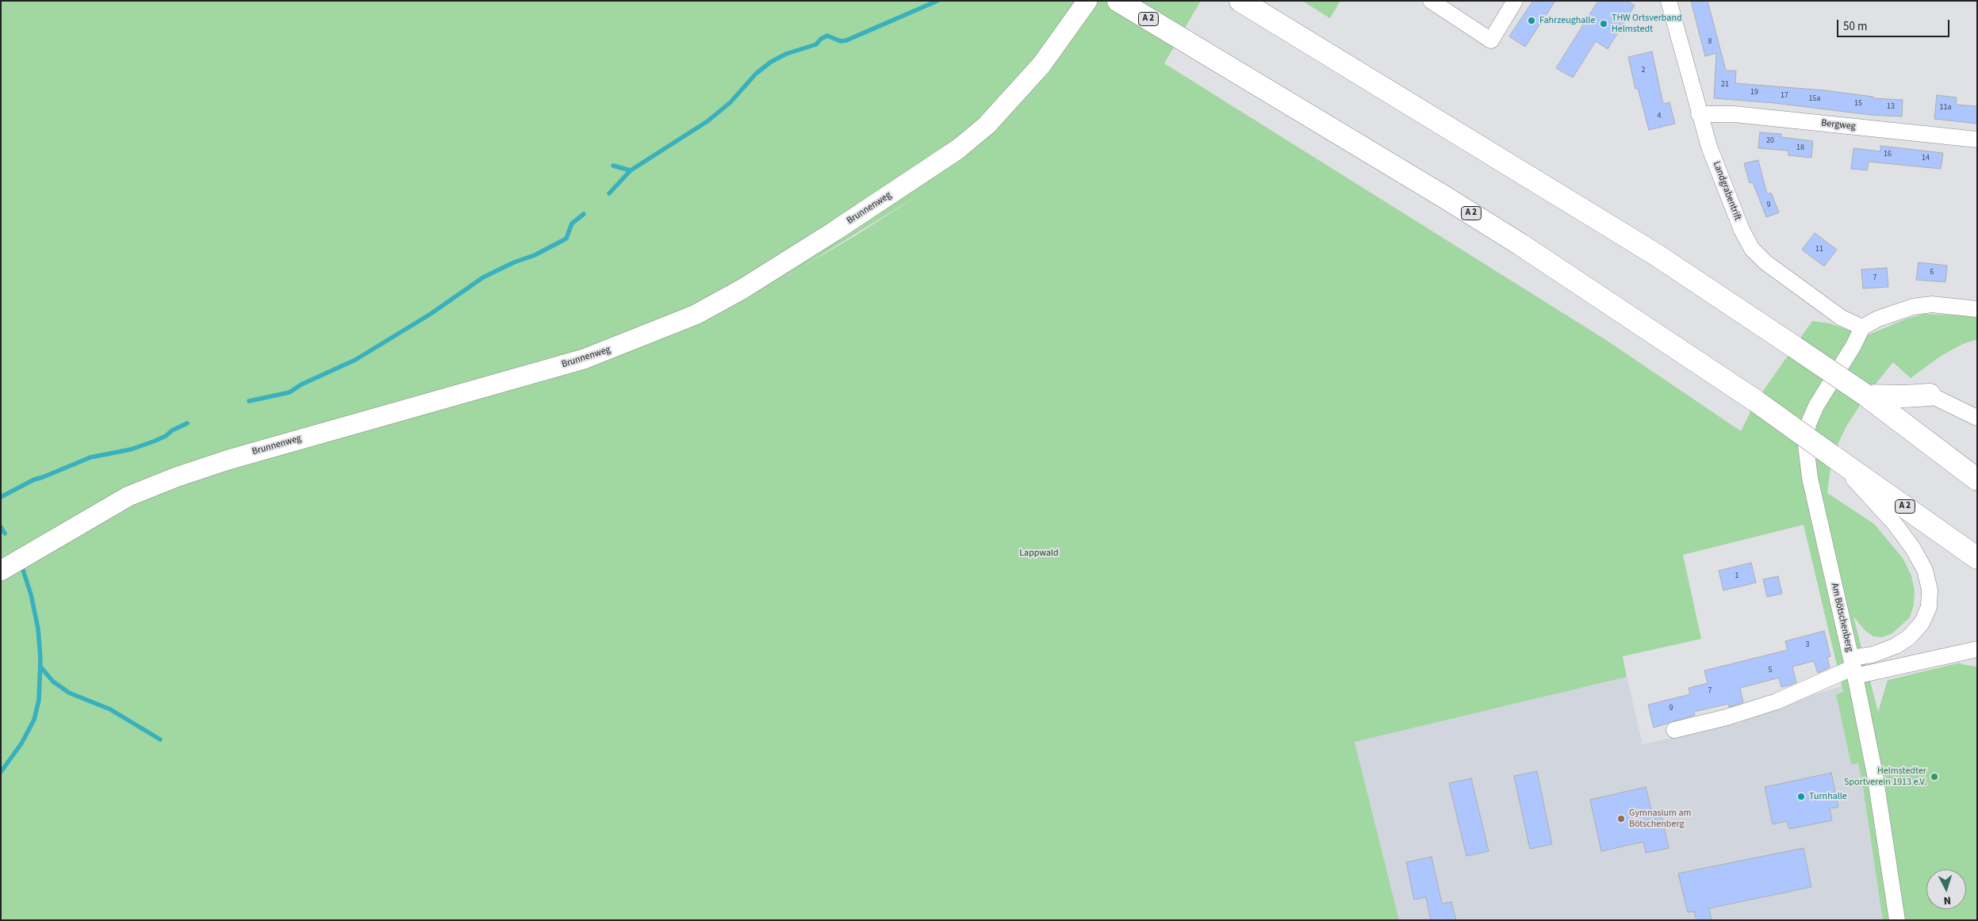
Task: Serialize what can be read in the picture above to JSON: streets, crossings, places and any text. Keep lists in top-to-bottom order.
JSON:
{
  "streets": {
    "highway": ["A 2"],
    "main road": ["Brunnenweg"],
    "street": ["Bergweg", "Landgrabentrift", "Am Bötschenberg"]
  },
  "crossings": [
    ["Bergweg", "Landgrabentrift"],
    ["Landgrabentrift", "Am Bötschenberg"]
  ],
  "parks": ["Lappwald"],
  "places": [
    "Fahrzeughalle",
    "THW Ortsverband Helmstedt",
    "Helmstedter Sportverein 1913 e.V.",
    "Turnhalle",
    "Gymnasium am Bötschenberg"
  ],
  "house_numbers": [
    "8",
    "2",
    "21",
    "19",
    "17",
    "15a",
    "15",
    "13",
    "11a",
    "4",
    "20",
    "18",
    "16",
    "14",
    "9",
    "11",
    "6",
    "7",
    "1",
    "3",
    "5",
    "7",
    "9"
  ],
  "scale_bar": "50 m",
  "north": "bottom"
}
